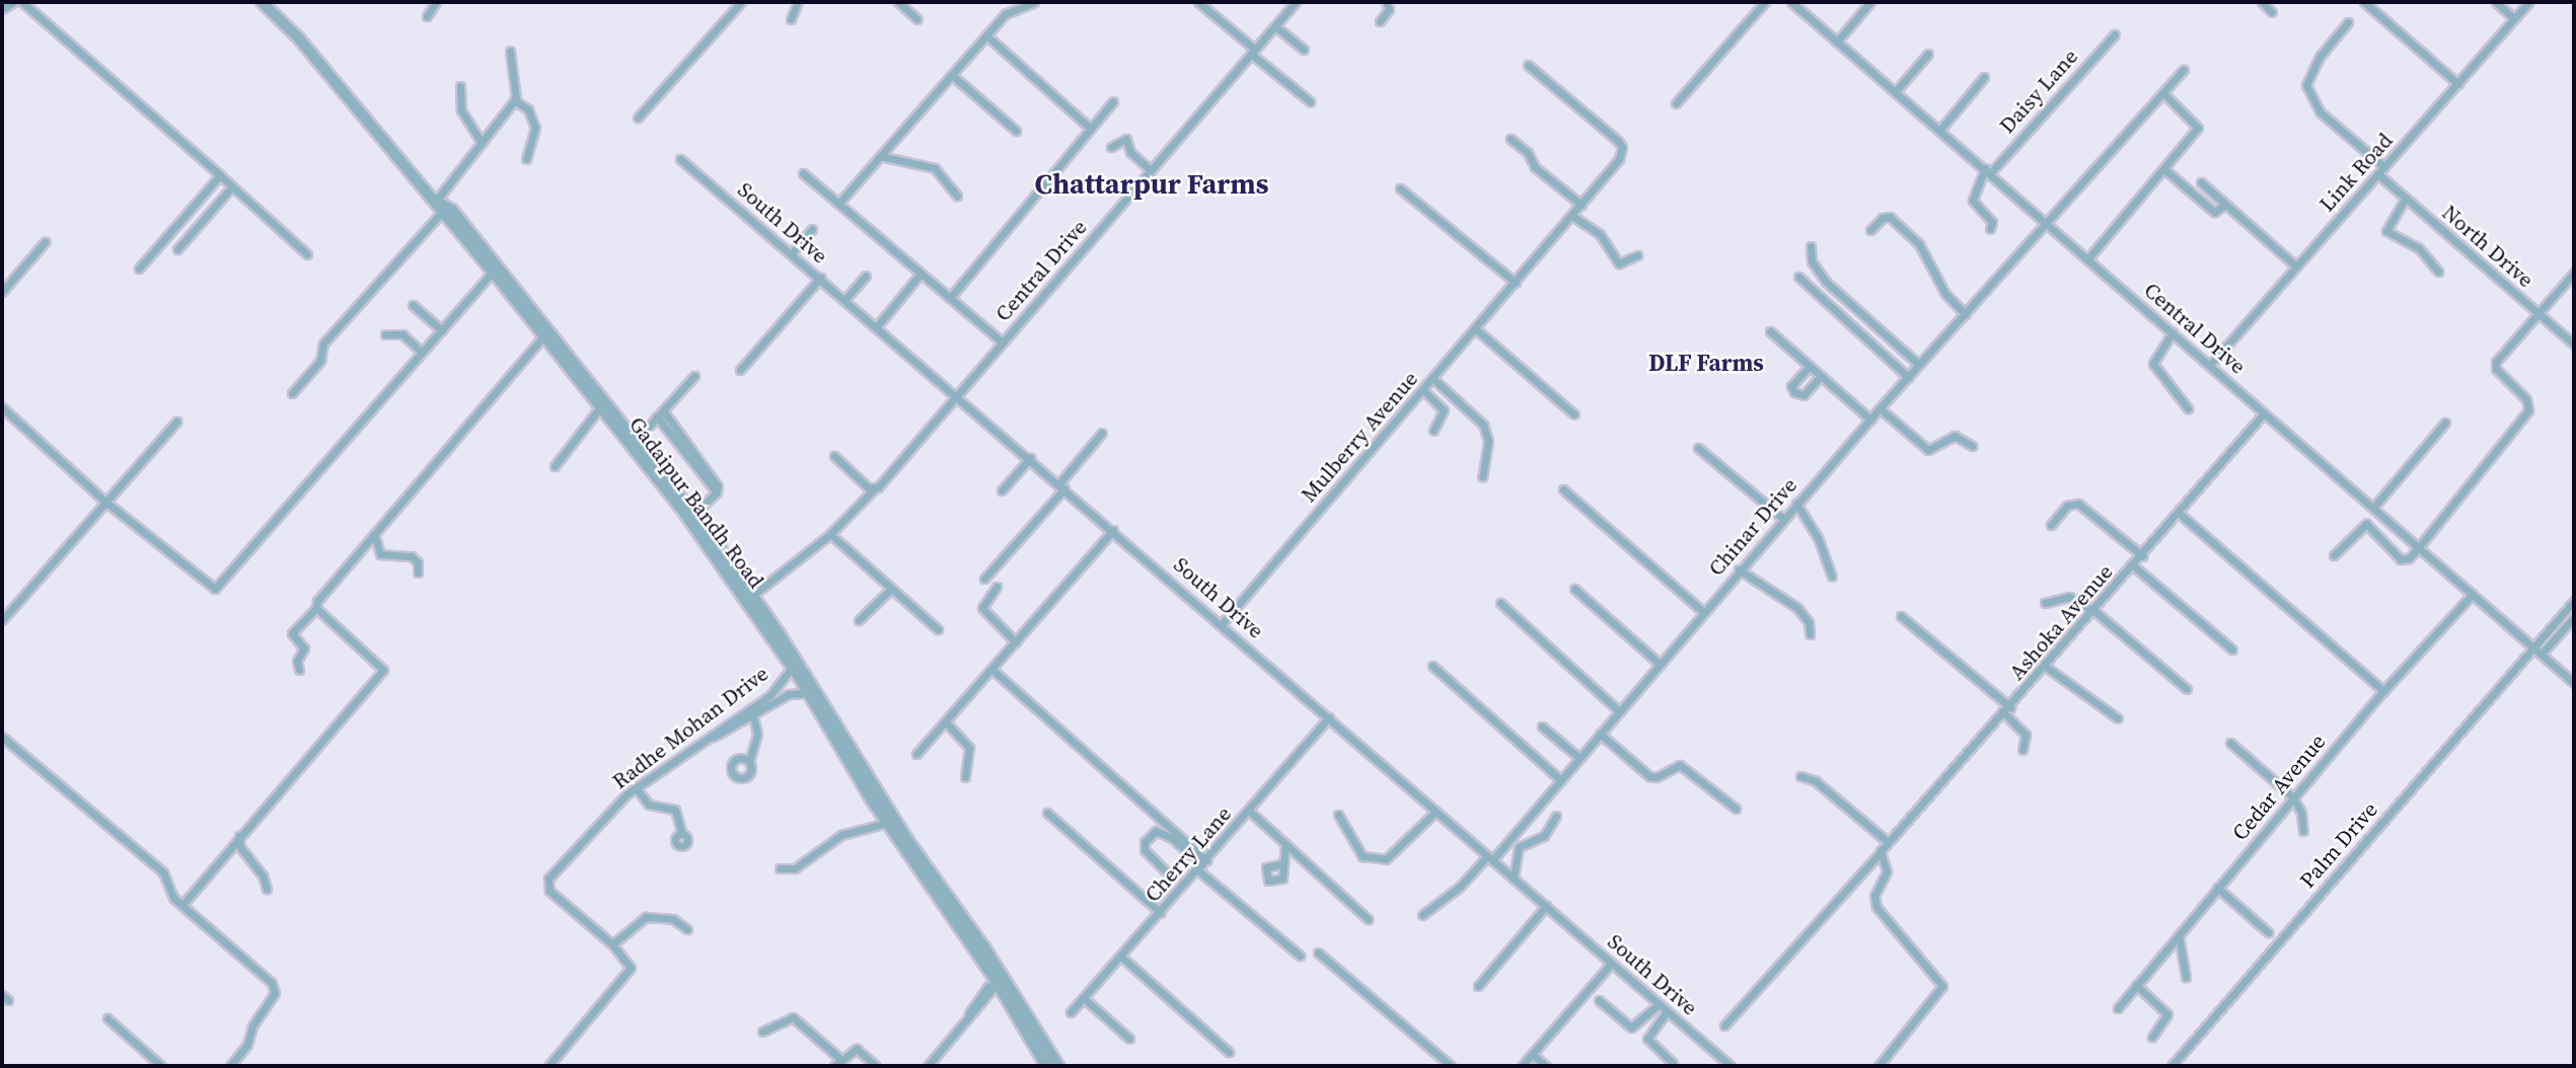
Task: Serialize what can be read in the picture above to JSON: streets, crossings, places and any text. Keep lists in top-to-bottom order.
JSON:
{
  "streets": {
    "street": [
      "Daisy Lane",
      "Link Road",
      "South Drive",
      "North Drive",
      "Central Drive",
      "Mulberry Avenue",
      "Gadaipur Bandh Road",
      "Chinar Drive",
      "Ashoka Avenue",
      "Radhe Mohan Drive",
      "Cedar Avenue",
      "Palm Drive",
      "Cherry Lane"
    ]
  },
  "crossings": [
    ["Daisy Lane", "Central Drive"],
    ["Link Road", "North Drive"],
    ["Link Road", "Central Drive"],
    ["South Drive", "Central Drive"],
    ["South Drive", "Mulberry Avenue"],
    ["South Drive", "Chinar Drive"],
    ["South Drive", "Cherry Lane"],
    ["Central Drive", "Chinar Drive"],
    ["Central Drive", "Ashoka Avenue"],
    ["Central Drive", "Cedar Avenue"],
    ["Central Drive", "Palm Drive"],
    ["Gadaipur Bandh Road", "Radhe Mohan Drive"]
  ],
  "districts": ["Chattarpur Farms", "DLF Farms"]
}
